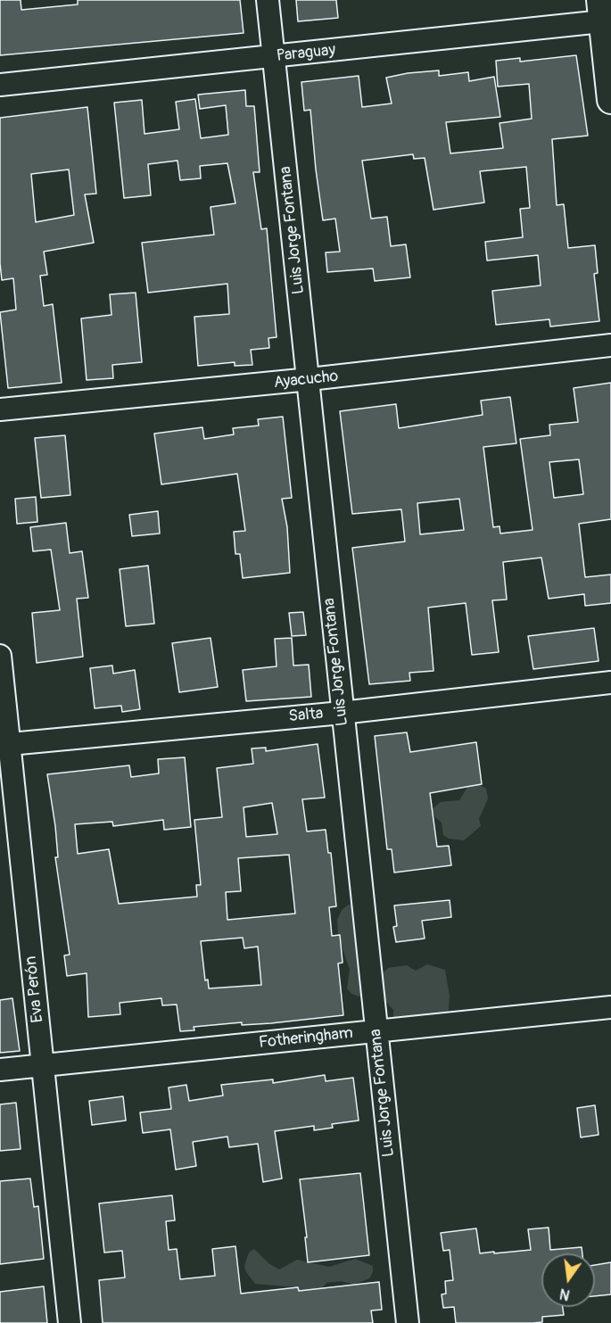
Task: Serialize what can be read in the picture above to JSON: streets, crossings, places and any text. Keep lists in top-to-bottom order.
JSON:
{
  "streets": {
    "street": [
      "Paraguay",
      "Luis Jorge Fontana",
      "Ayacucho",
      "Salta",
      "Eva Perón",
      "Fotheringham"
    ]
  },
  "crossings": [
    ["Paraguay", "Luis Jorge Fontana"],
    ["Luis Jorge Fontana", "Ayacucho"],
    ["Luis Jorge Fontana", "Salta"],
    ["Luis Jorge Fontana", "Fotheringham"],
    ["Salta", "Eva Perón"],
    ["Eva Perón", "Fotheringham"]
  ],
  "north": "bottom"
}
